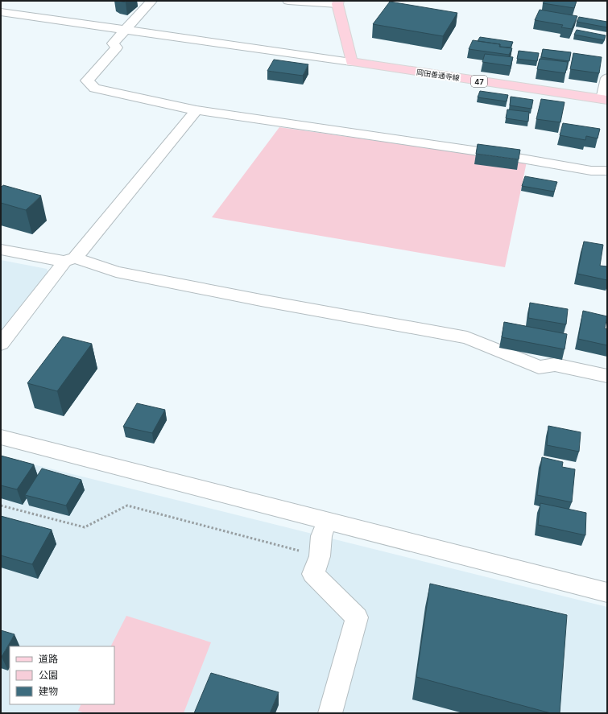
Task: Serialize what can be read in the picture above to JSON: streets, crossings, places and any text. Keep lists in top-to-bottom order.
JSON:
{
  "streets": {
    "main road": ["岡田善通寺線", "47"]
  },
  "legend": ["道路", "公園", "建物"]
}
